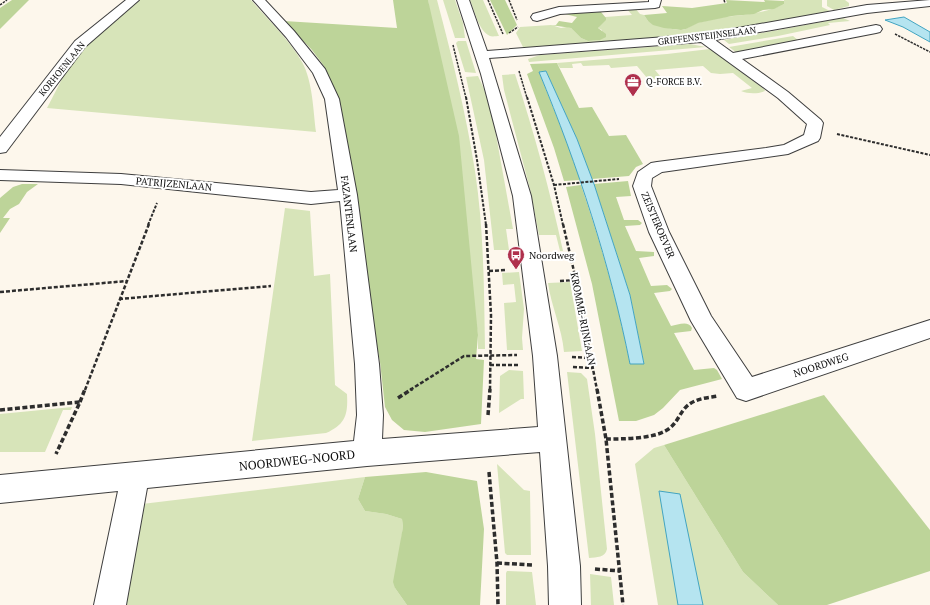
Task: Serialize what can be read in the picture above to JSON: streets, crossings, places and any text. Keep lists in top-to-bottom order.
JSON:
{
  "streets": {
    "street": [
      "GRIFFENSTEIJNSELAAN",
      "KORHOENLAAN",
      "PATRIJZENLAAN",
      "FAZANTENLAAN",
      "ZEISTEROEVER",
      "NOORDWEG",
      "NOORDWEG-NOORD"
    ],
    "path": ["KROMME-RIJNLAAN"]
  },
  "crossings": [
    ["GRIFFENSTEIJNSELAAN", "KROMME-RIJNLAAN"],
    ["PATRIJZENLAAN", "FAZANTENLAAN"],
    ["FAZANTENLAAN", "NOORDWEG-NOORD"],
    ["ZEISTEROEVER", "NOORDWEG"]
  ],
  "places": {
    "office": ["Q-FORCE B.V."],
    "bus stop": ["Noordweg"]
  }
}
